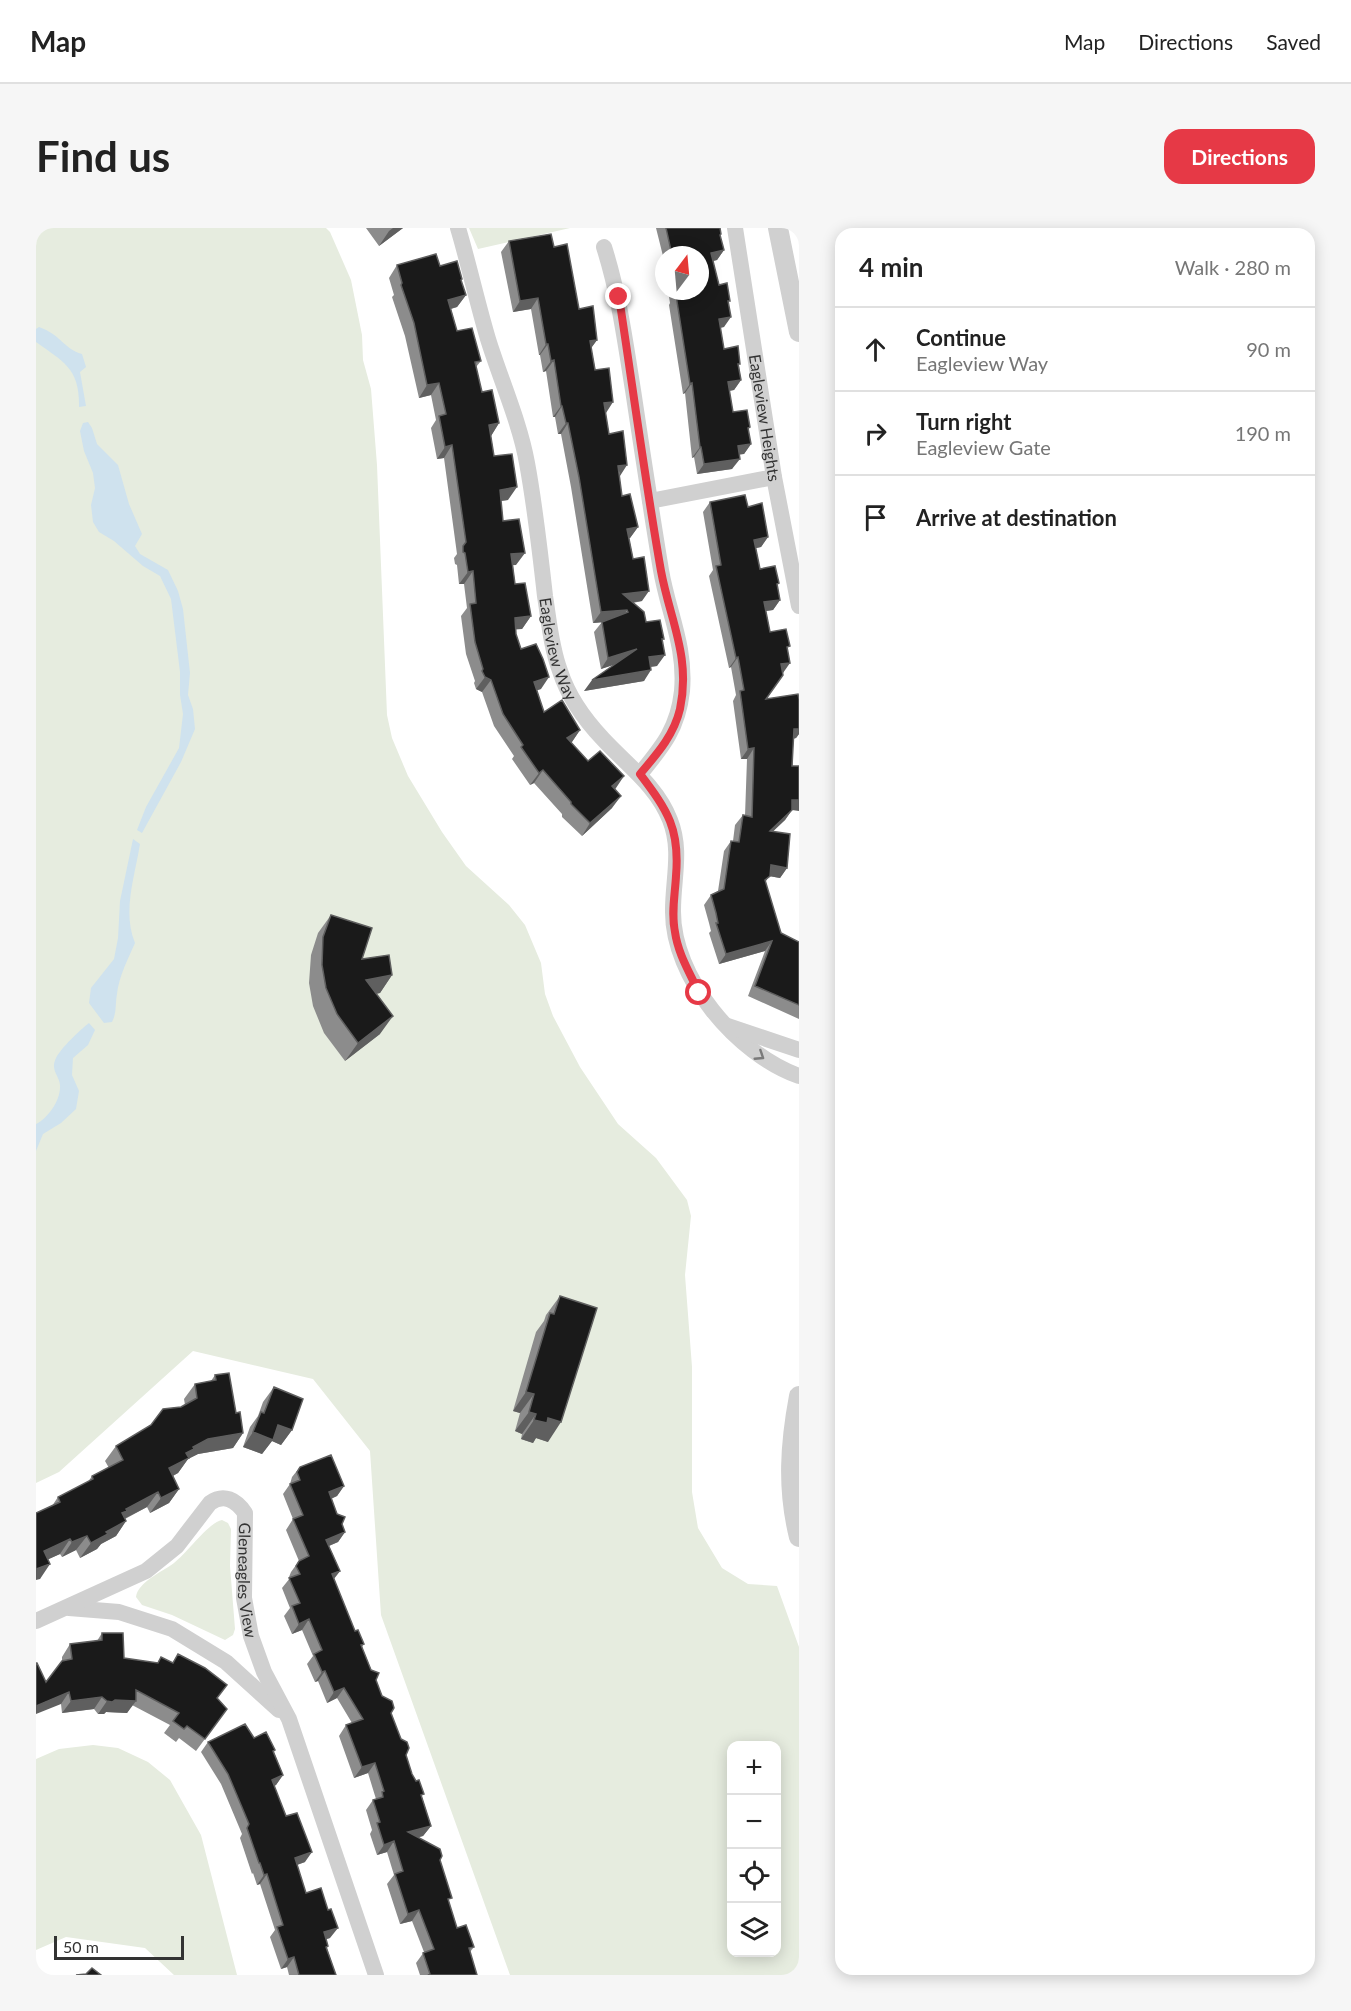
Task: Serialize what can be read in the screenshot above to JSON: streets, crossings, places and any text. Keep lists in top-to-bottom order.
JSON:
{
  "streets": {
    "street": ["Eagleview Heights", "Eagleview Way", "Gleneagles View"]
  },
  "scale_bar": "50 m",
  "north": "top",
  "page": {
    "header": "Map",
    "nav": ["Map", "Directions", "Saved"],
    "buttons": "Directions",
    "title": "Find us",
    "heading": ["4 min", "Walk · 280 m"],
    "list": [
      ["Continue", "Eagleview Way", "90 m"],
      ["Turn right", "Eagleview Gate", "190 m"],
      "Arrive at destination"
    ],
    "map_buttons": ["+", "−"],
    "scale": "50 m"
  }
}
